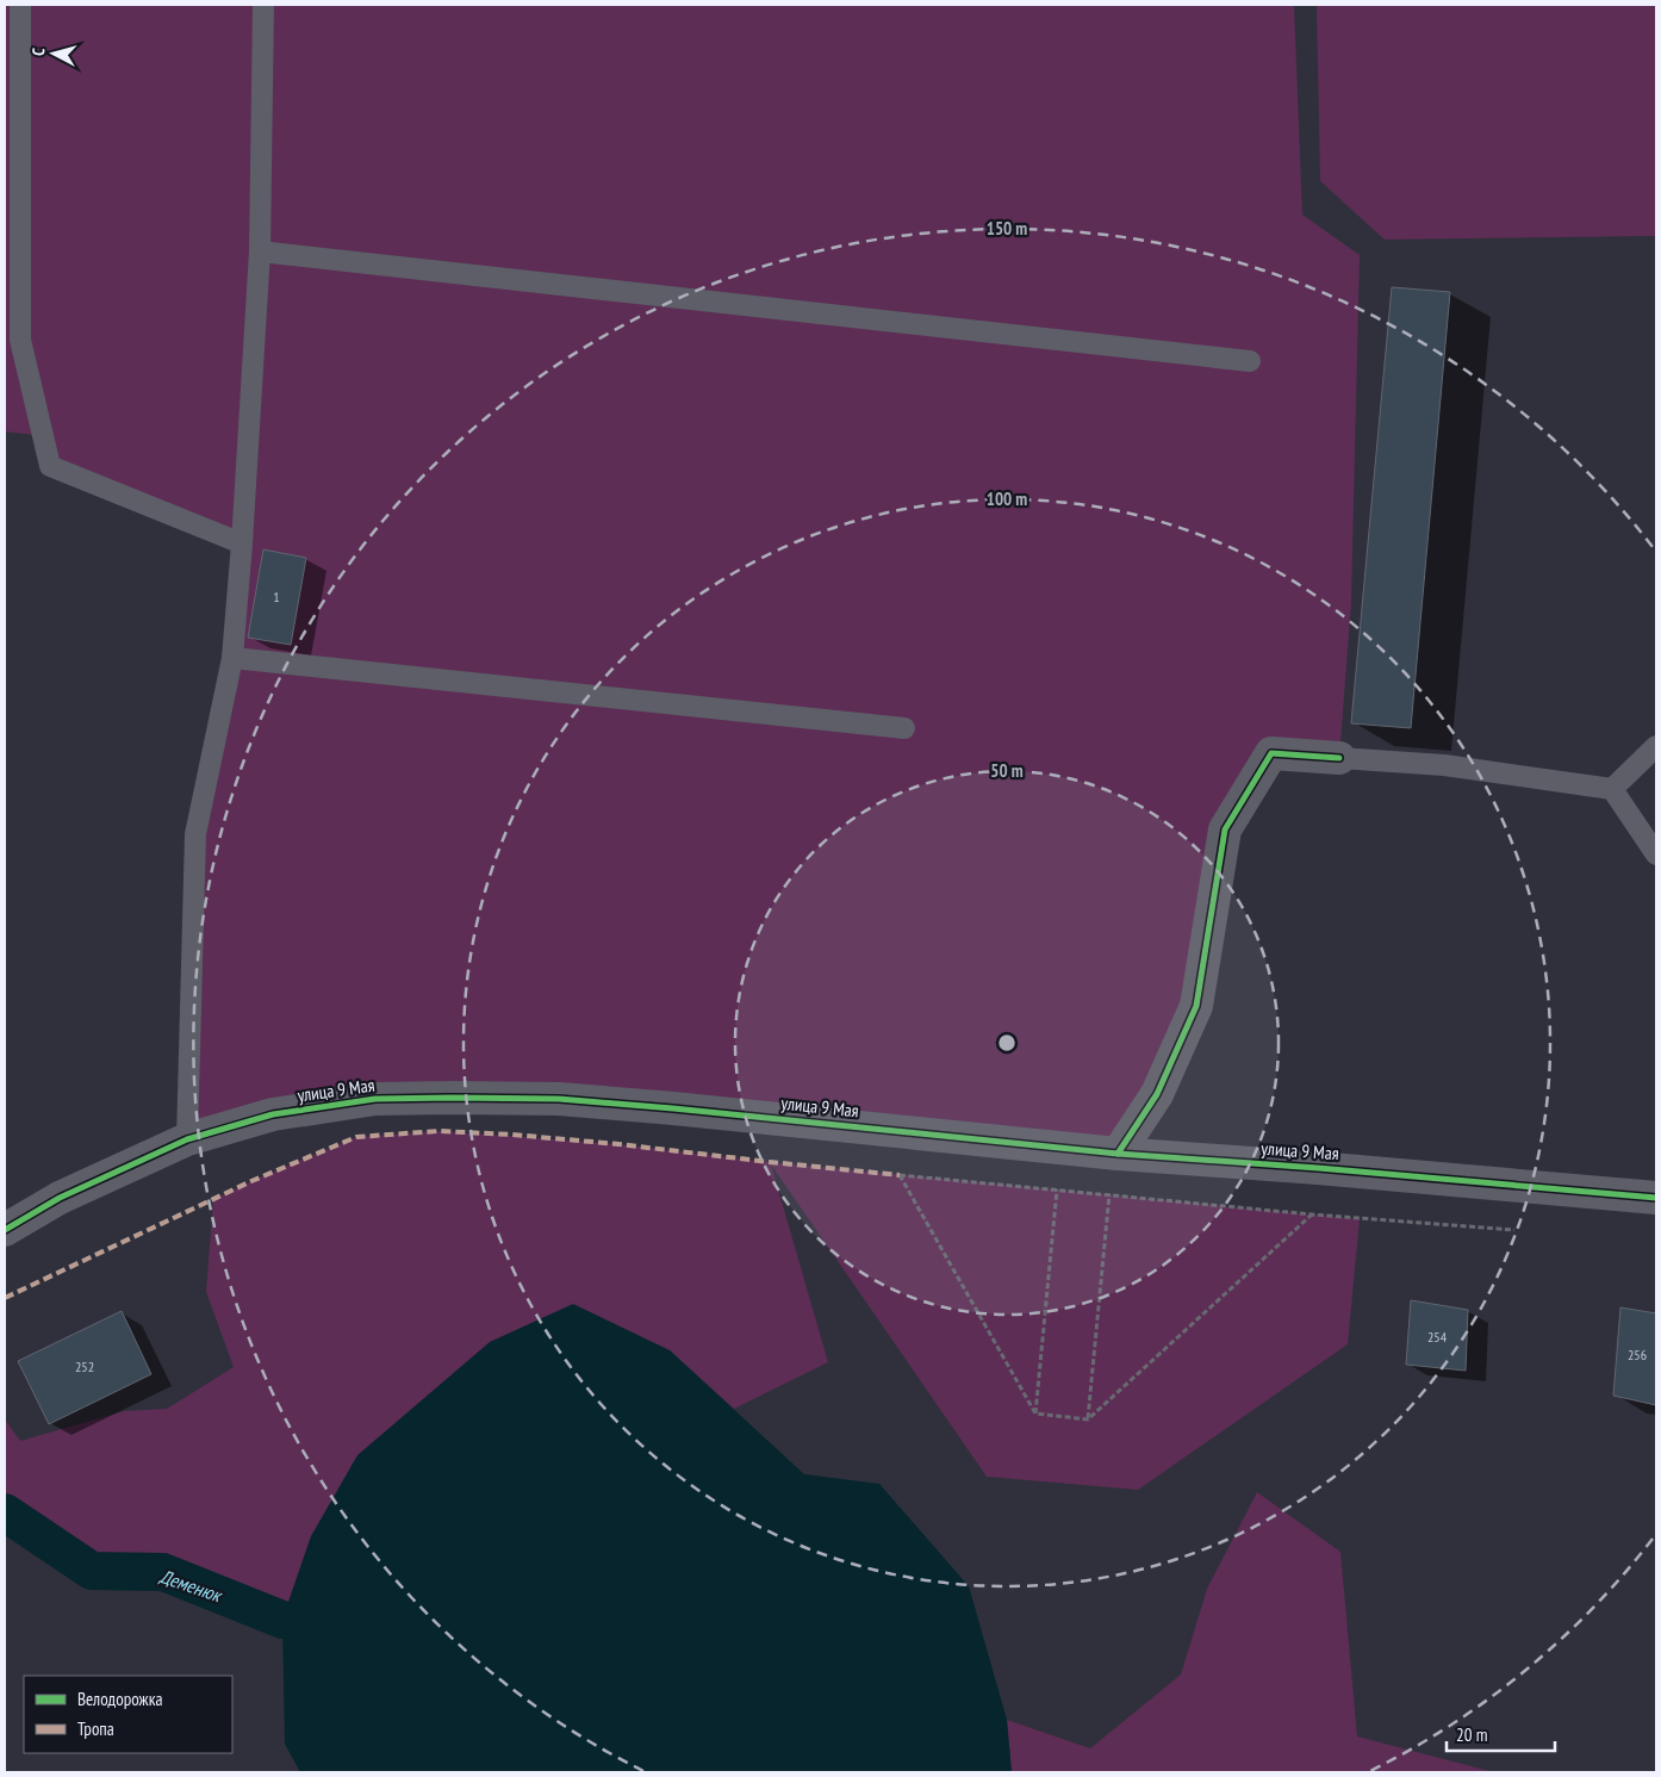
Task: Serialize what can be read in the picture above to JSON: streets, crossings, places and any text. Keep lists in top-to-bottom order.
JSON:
{
  "streets": {
    "street": ["улица 9 Мая"]
  },
  "water": ["Деменюк"],
  "house_numbers": [
    "1",
    "254",
    "256",
    "252"
  ],
  "legend": ["Велодорожка", "Тропа"],
  "scale_bar": "20 m",
  "north": "left",
  "rings": ["150 m", "100 m", "50 m"]
}
